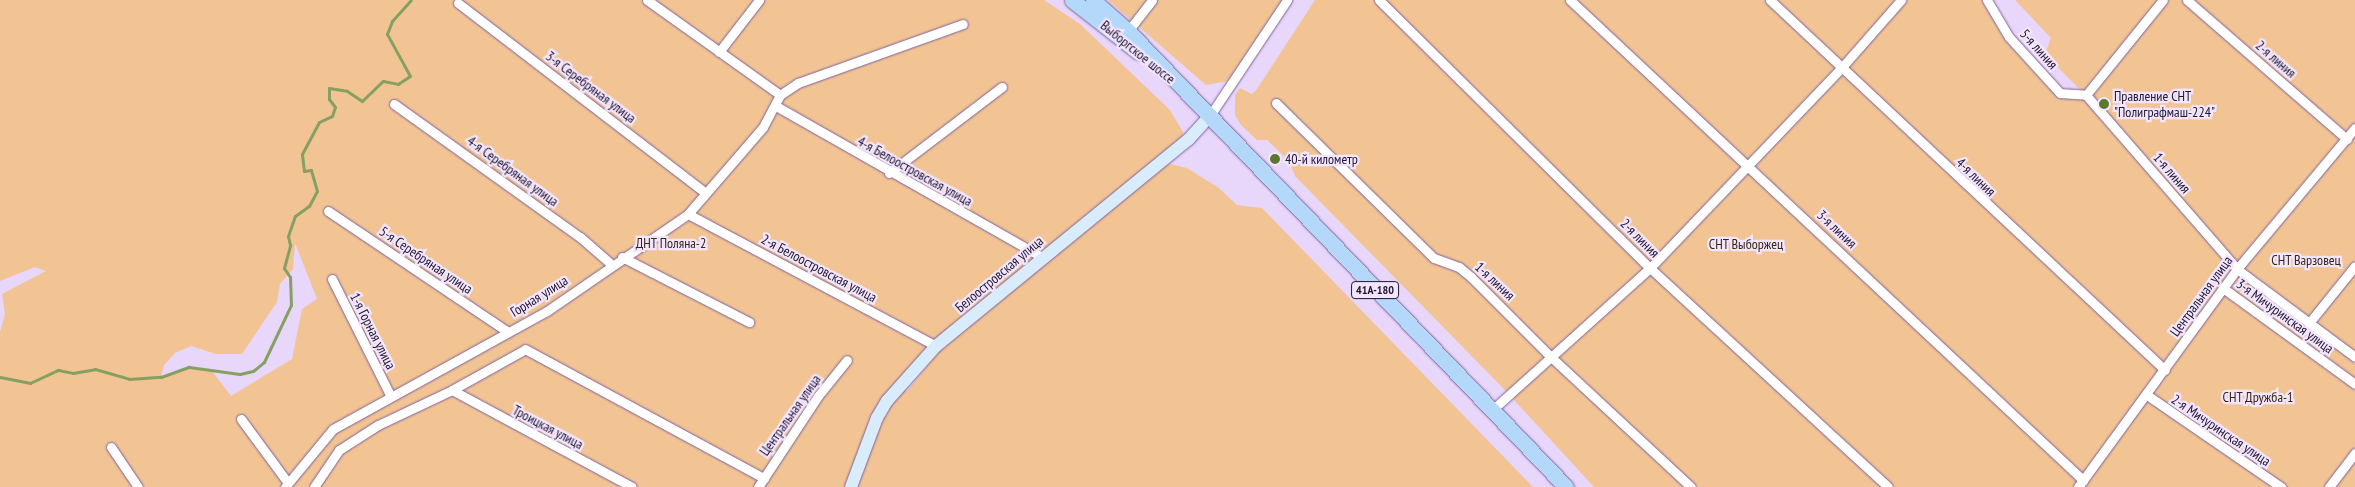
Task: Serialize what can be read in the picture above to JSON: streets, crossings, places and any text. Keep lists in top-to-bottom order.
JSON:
{
  "streets": {
    "main road": ["Выборгское шоссе", "41А-180"],
    "street": [
      "5-я линия",
      "2-я линия",
      "3-я Серебряная улица",
      "4-я Серебряная улица",
      "4-я Белоостровская улица",
      "1-я линия",
      "4-я линия",
      "3-я линия",
      "5-я Серебряная улица",
      "2-я Белоостровская улица",
      "Белоостровская улица",
      "Горная улица",
      "Центральная улица",
      "3-я Мичуринская улица",
      "1-я Горная улица",
      "Троицкая улица",
      "2-я Мичуринская улица"
    ]
  },
  "crossings": [
    ["5-я линия", "1-я линия"],
    ["Выборгское шоссе", "Белоостровская улица"],
    ["Выборгское шоссе", "41А-180"],
    ["2-я линия", "Центральная улица"],
    ["3-я Серебряная улица", "Горная улица"],
    ["4-я Серебряная улица", "Горная улица"],
    ["4-я Белоостровская улица", "Белоостровская улица"],
    ["4-я Белоостровская улица", "Горная улица"],
    ["1-я линия", "Центральная улица"],
    ["4-я линия", "Центральная улица"],
    ["3-я линия", "Центральная улица"],
    ["5-я Серебряная улица", "Горная улица"],
    ["2-я Белоостровская улица", "Белоостровская улица"],
    ["2-я Белоостровская улица", "Горная улица"],
    ["Белоостровская улица", "41А-180"],
    ["Горная улица", "1-я Горная улица"],
    ["Центральная улица", "3-я Мичуринская улица"],
    ["Центральная улица", "2-я Мичуринская улица"]
  ],
  "parks": [
    "ДНТ Поляна-2",
    "СНТ Выборжец",
    "СНТ Варзовец",
    "СНТ Дружба-1"
  ],
  "places": ["Правление СНТ \"Полиграфмаш-224\"", "40-й километр"]
}
